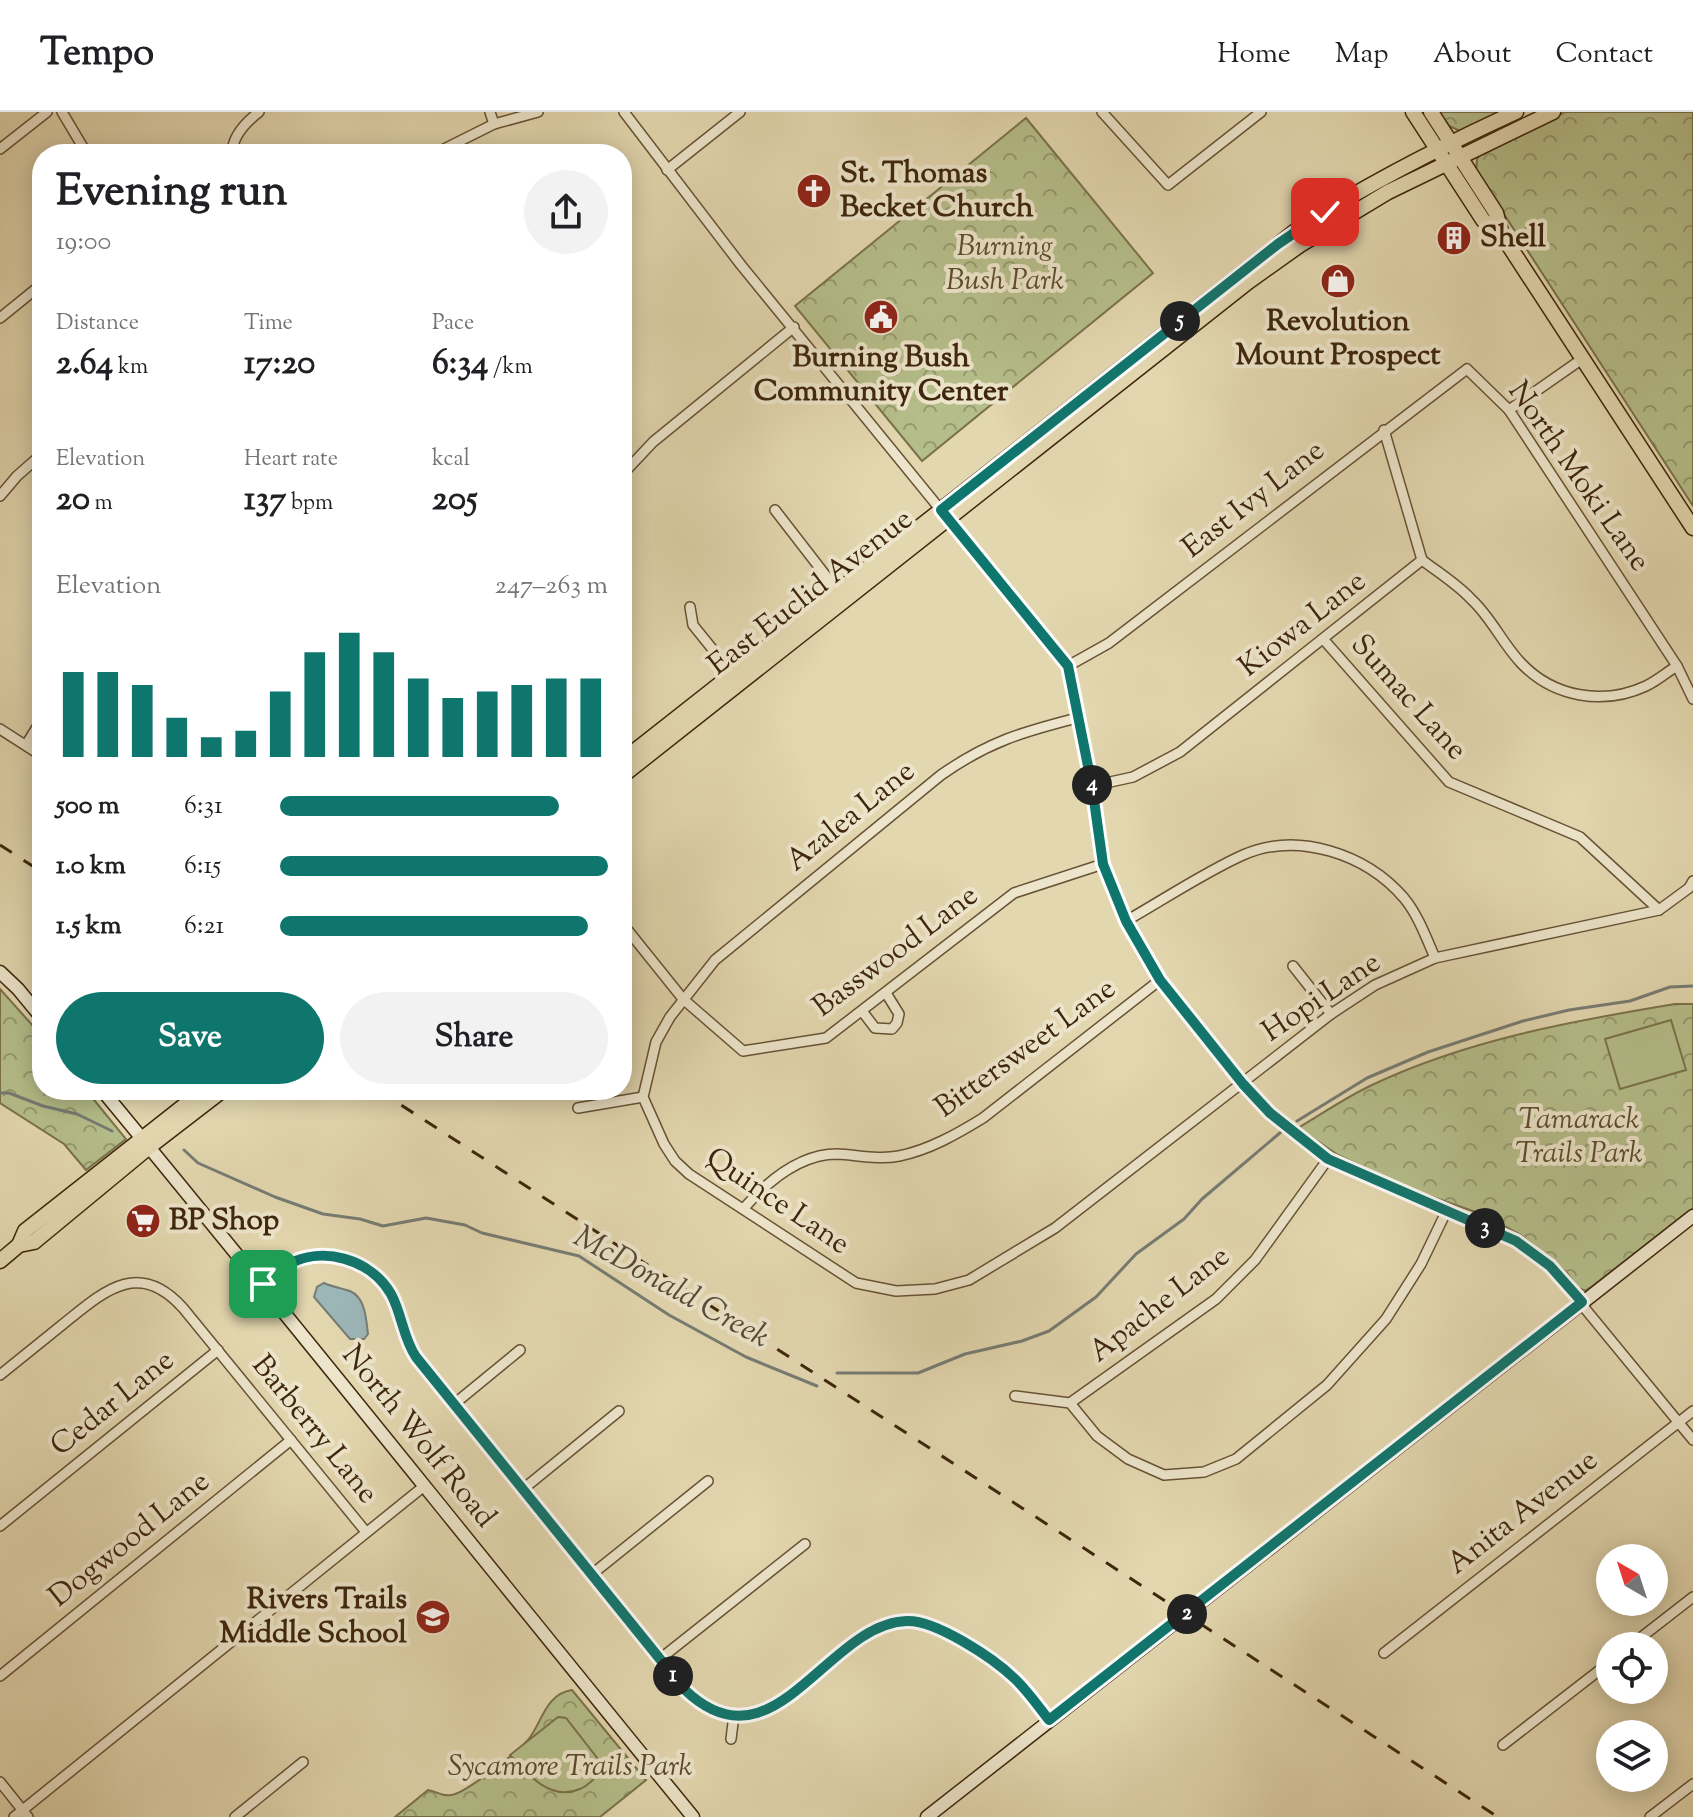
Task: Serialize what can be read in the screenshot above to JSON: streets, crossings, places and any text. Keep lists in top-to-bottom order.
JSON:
{
  "streets": {
    "main road": ["East Euclid Avenue", "North Wolf Road"],
    "street": [
      "North Moki Lane",
      "East Ivy Lane",
      "Kiowa Lane",
      "Sumac Lane",
      "Azalea Lane",
      "Basswood Lane",
      "Hopi Lane",
      "Bittersweet Lane",
      "Quince Lane",
      "Apache Lane",
      "Cedar Lane",
      "Barberry Lane",
      "Anita Avenue",
      "Dogwood Lane"
    ]
  },
  "crossings": [
    ["North Moki Lane", "East Ivy Lane"],
    ["Kiowa Lane", "Sumac Lane"],
    ["Sumac Lane", "Hopi Lane"],
    ["Azalea Lane", "Basswood Lane"],
    ["Hopi Lane", "Quince Lane"],
    ["Bittersweet Lane", "Quince Lane"],
    ["Cedar Lane", "Barberry Lane"],
    ["Barberry Lane", "Dogwood Lane"]
  ],
  "water": ["McDonald Creek"],
  "parks": ["Burning Bush Park", "Tamarack Trails Park", "Sycamore Trails Park"],
  "places": {
    "church": ["St. Thomas Becket Church"],
    "building": ["Shell"],
    "shop": ["Revolution Mount Prospect"],
    "public building": ["Burning Bush Community Center"],
    "supermarket": ["BP Shop"],
    "school or university": ["Rivers Trails Middle School"]
  },
  "north": "top left",
  "page": {
    "header": "Tempo",
    "nav": [
      "Home",
      "Map",
      "About",
      "Contact"
    ],
    "heading": ["Evening run", "19:00"],
    "stats": [
      ["Distance", "2.64 km"],
      ["Time", "17:20"],
      ["Pace", "6:34 /km"],
      ["Elevation", "20 m"],
      ["Heart rate", "137 bpm"],
      ["kcal", "205"]
    ],
    "pins": [
      "5",
      "4",
      "3",
      "2",
      "1"
    ],
    "chart": ["Elevation", "247–263 m"],
    "list": [
      {
        "name": "500 m",
        "note": "6:31"
      },
      {
        "name": "1.0 km",
        "note": "6:15"
      },
      {
        "name": "1.5 km",
        "note": "6:21"
      }
    ],
    "buttons": ["Save", "Share"]
  }
}
